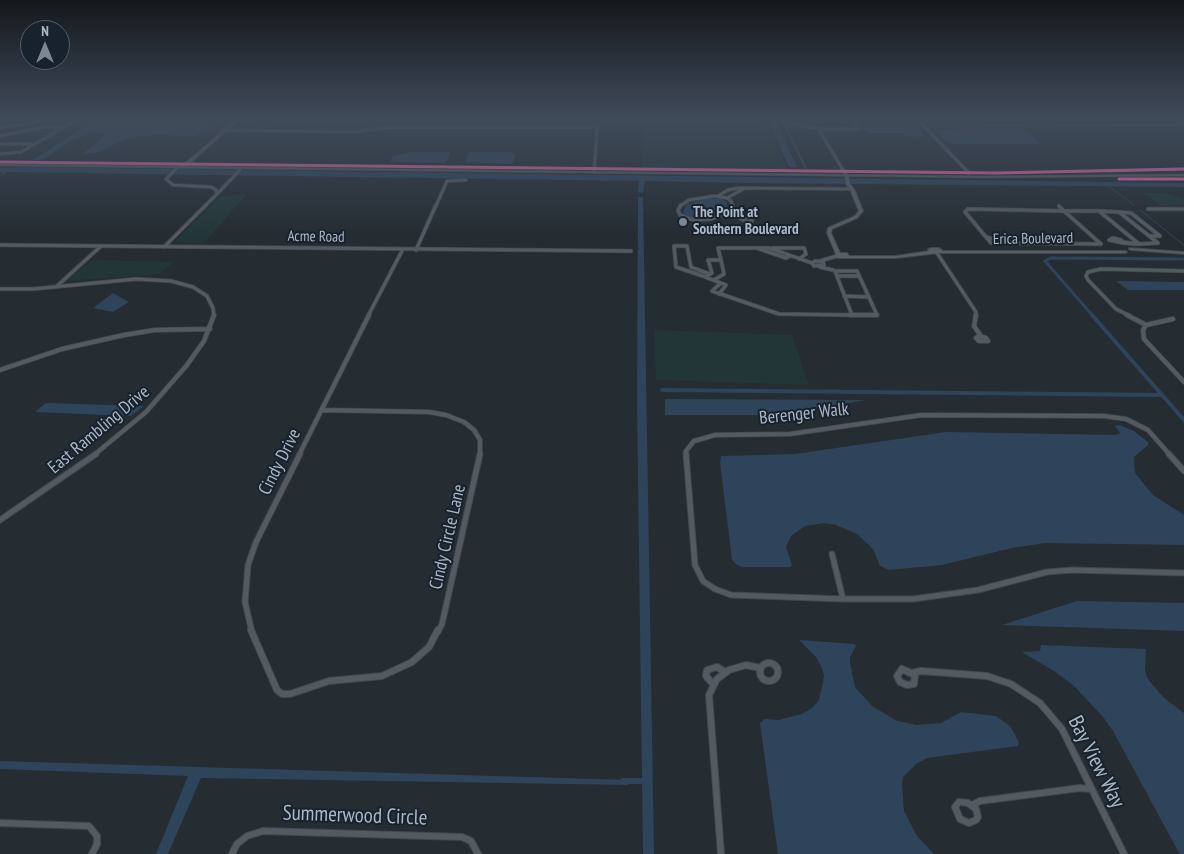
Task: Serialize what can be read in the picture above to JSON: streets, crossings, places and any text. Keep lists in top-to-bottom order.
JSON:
{
  "streets": {
    "street": [
      "Acme Road",
      "Erica Boulevard",
      "Berenger Walk",
      "East Rambling Drive",
      "Cindy Drive",
      "Cindy Circle Lane",
      "Bay View Way",
      "Summerwood Circle"
    ]
  },
  "crossings": [
    ["Acme Road", "Cindy Drive"],
    ["Cindy Drive", "Cindy Circle Lane"]
  ],
  "places": ["The Point at Southern Boulevard"],
  "north": "top"
}
